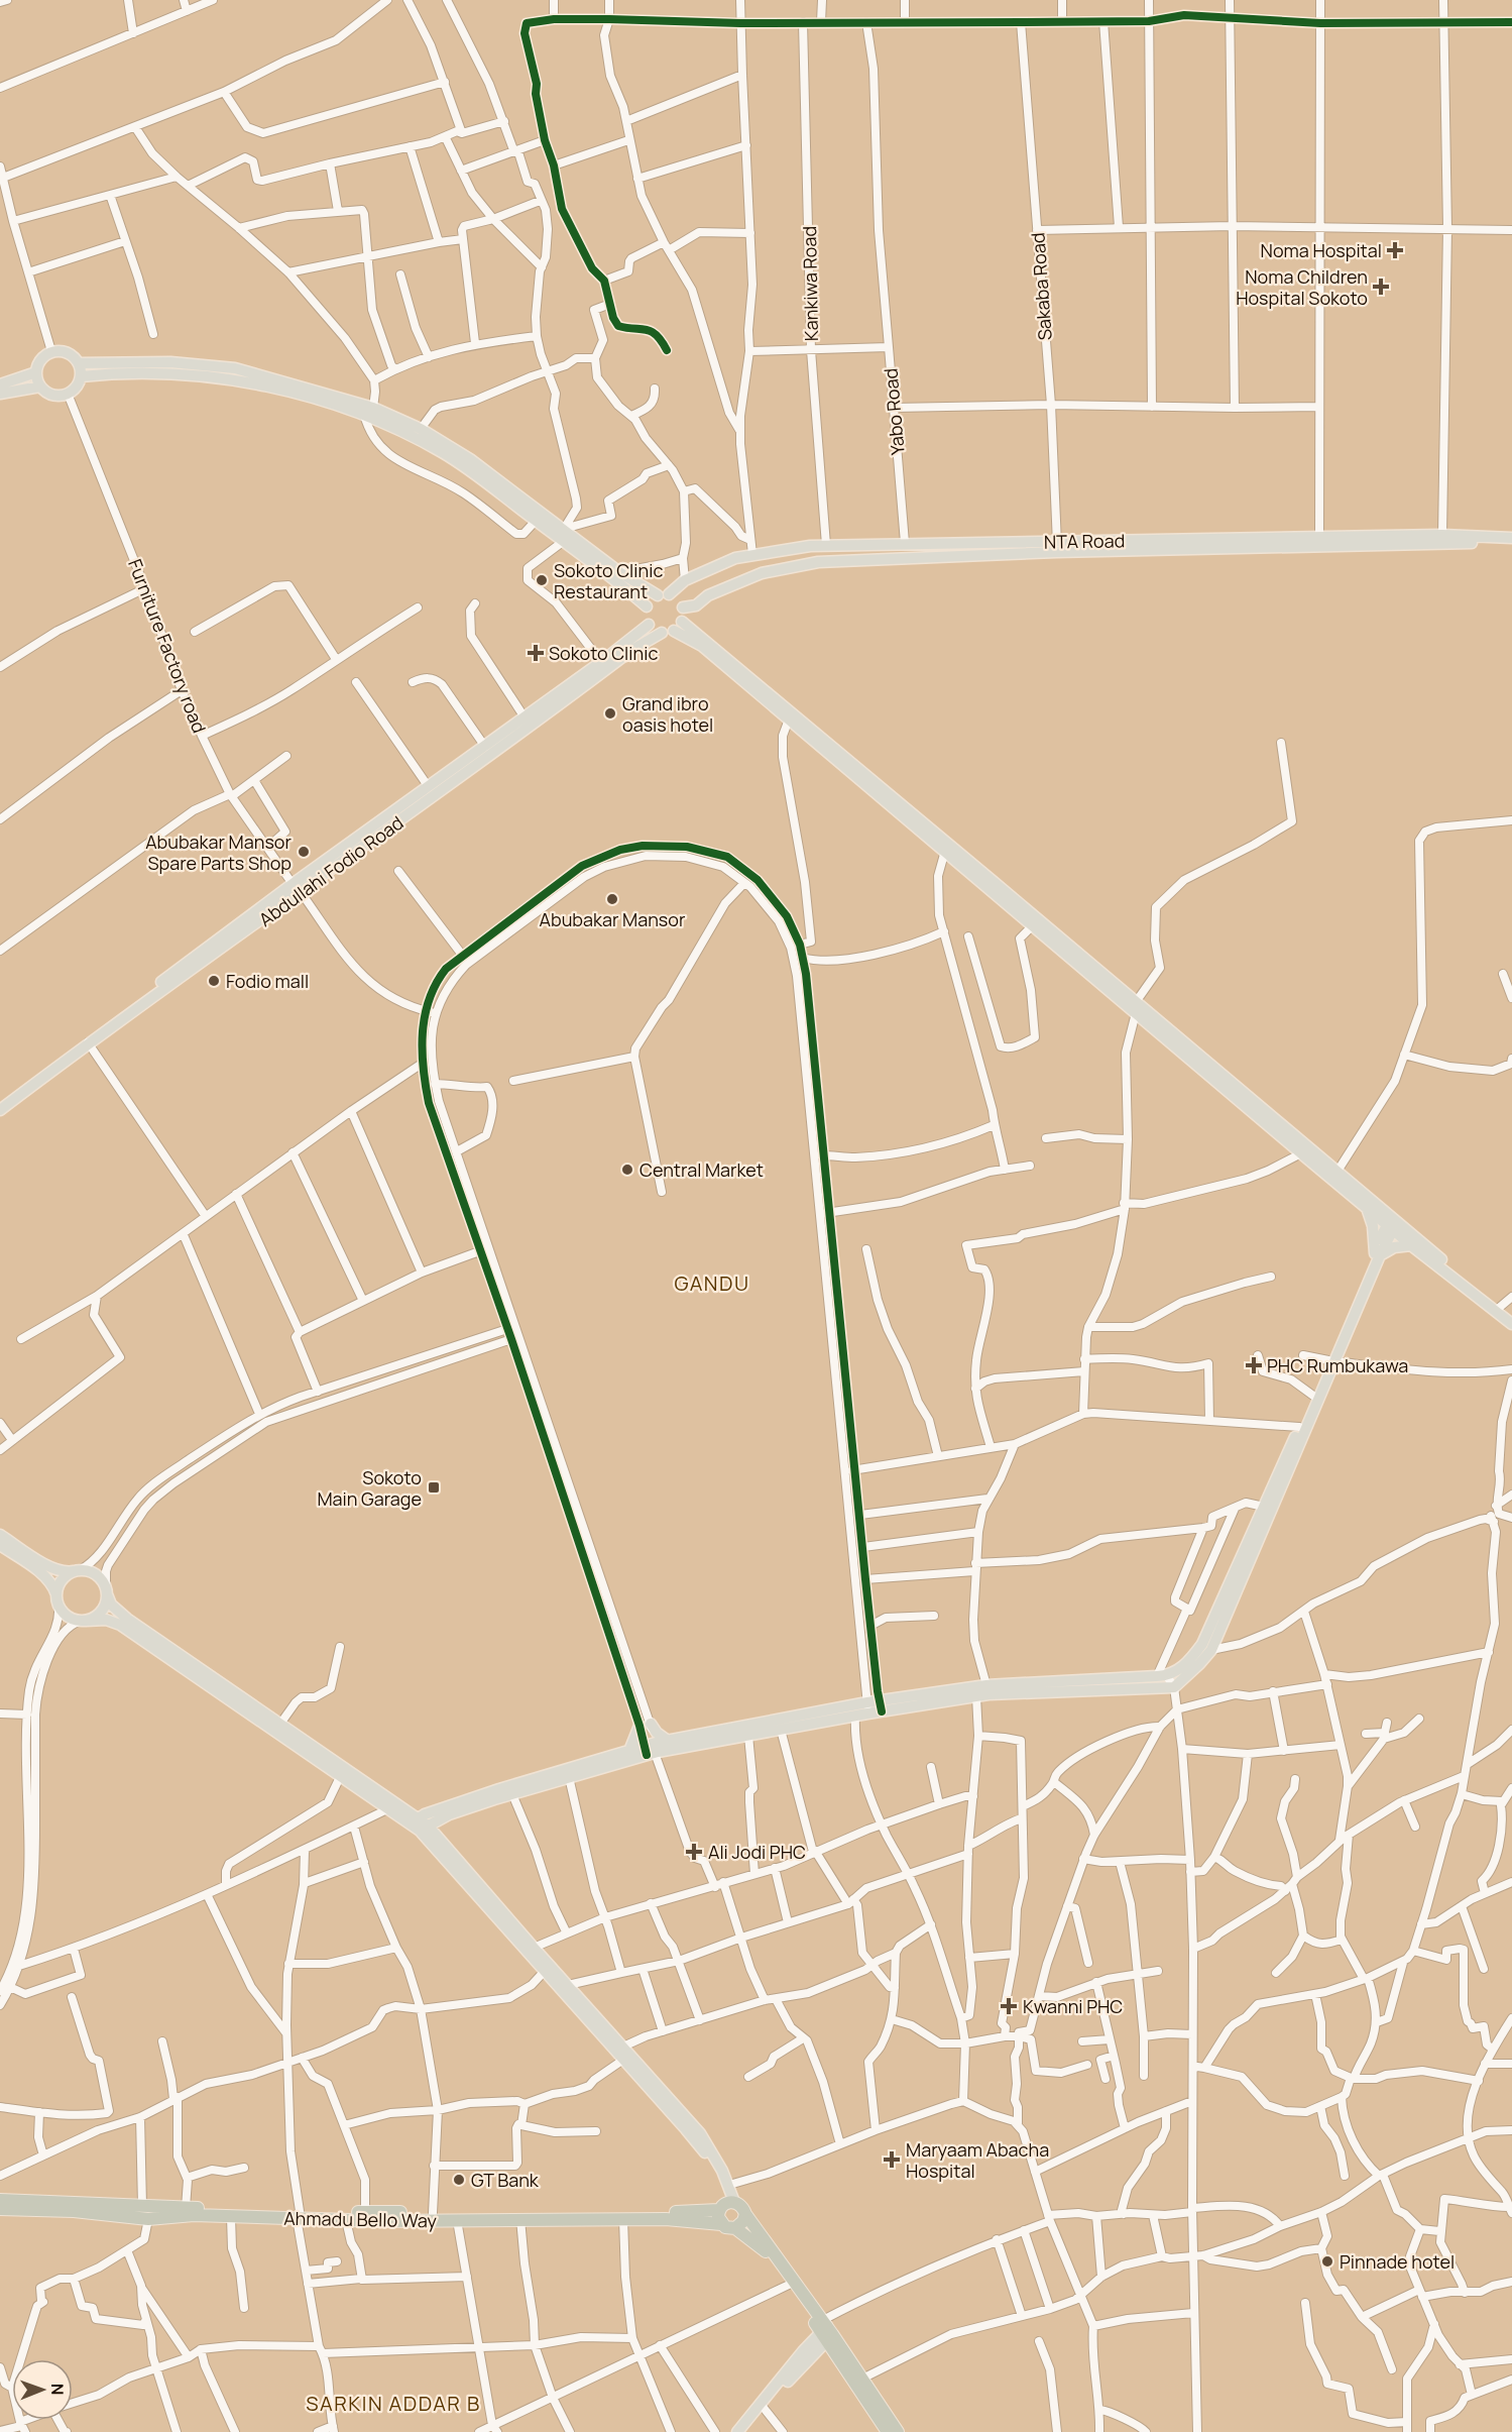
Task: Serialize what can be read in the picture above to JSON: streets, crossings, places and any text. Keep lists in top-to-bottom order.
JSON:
{
  "streets": {
    "highway": ["Ahmadu Bello Way"],
    "main road": ["NTA Road", "Abdullahi Fodio Road"],
    "street": [
      "Kankiwa Road",
      "Sakaba Road",
      "Yabo Road",
      "Furniture Factory road"
    ]
  },
  "crossings": [
    ["Kankiwa Road", "Yabo Road"],
    ["Kankiwa Road", "NTA Road"],
    ["Sakaba Road", "NTA Road"],
    ["Yabo Road", "NTA Road"],
    ["NTA Road", "Abdullahi Fodio Road"],
    ["Furniture Factory road", "Abdullahi Fodio Road"]
  ],
  "districts": ["GANDU", "SARKIN ADDAR B"],
  "places": {
    "health": [
      "Noma Hospital",
      "Noma Children Hospital Sokoto",
      "Sokoto Clinic",
      "PHC Rumbukawa",
      "Ali Jodi PHC",
      "Kwanni PHC",
      "Maryaam Abacha Hospital"
    ],
    "other": [
      "Sokoto Clinic Restaurant",
      "Grand ibro oasis hotel",
      "Abubakar Mansor Spare Parts Shop",
      "Abubakar Mansor",
      "Fodio mall",
      "Central Market",
      "GT Bank",
      "Pinnade hotel"
    ],
    "transit": ["Sokoto Main Garage"]
  },
  "north": "right"
}
